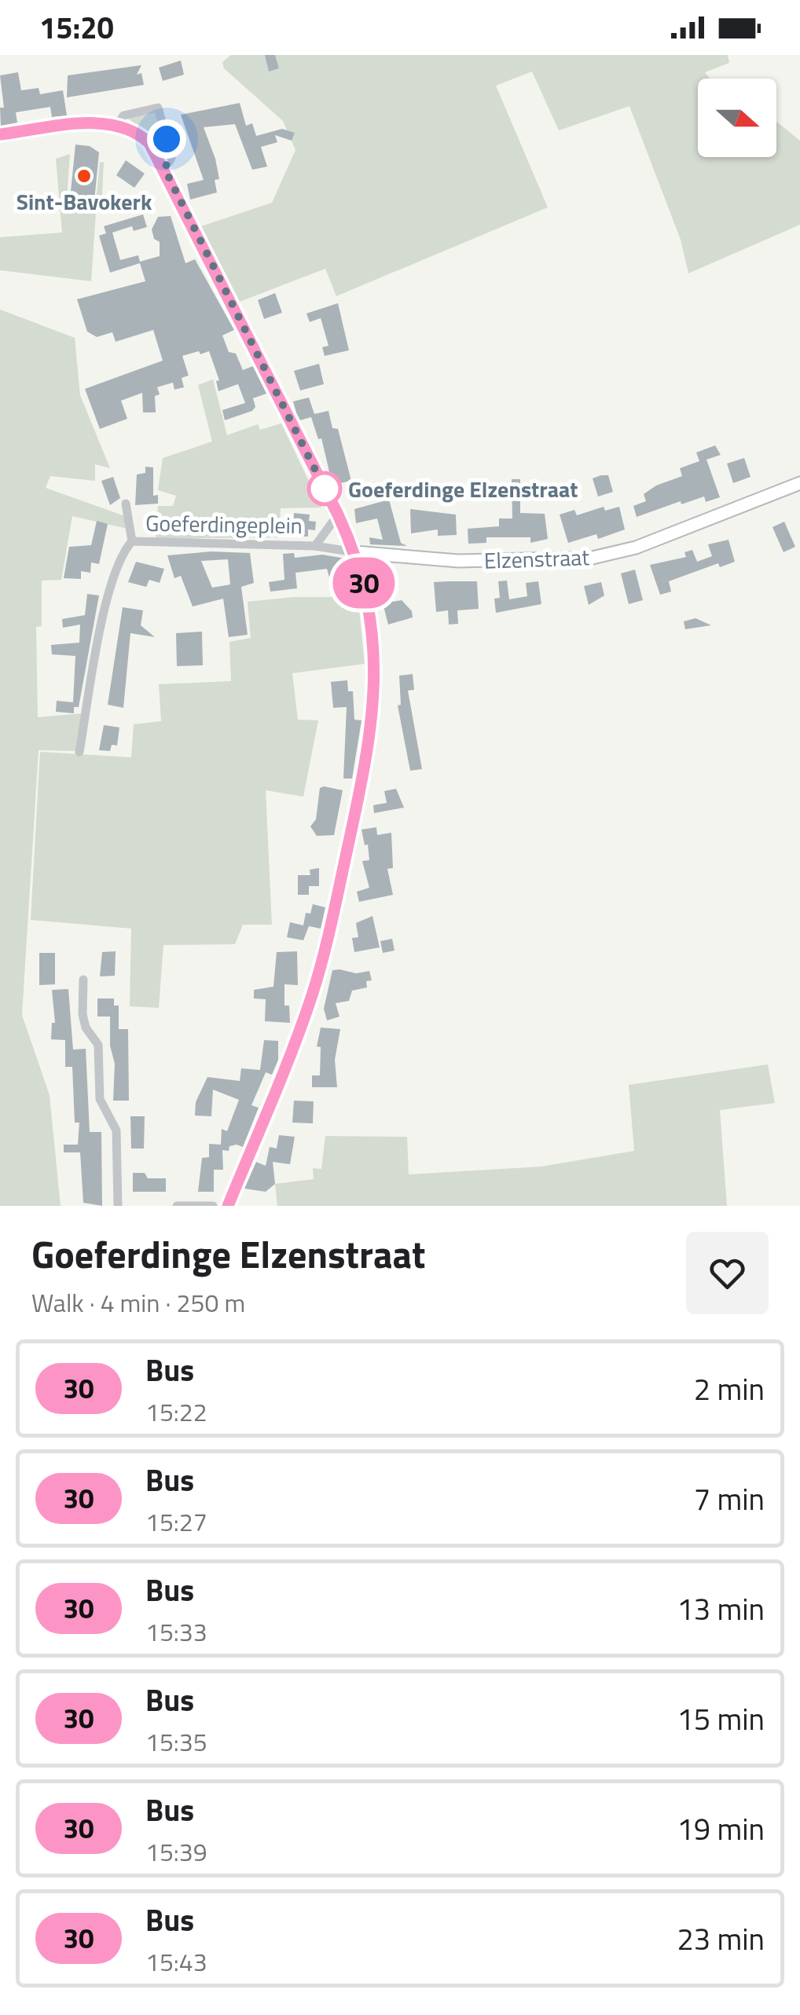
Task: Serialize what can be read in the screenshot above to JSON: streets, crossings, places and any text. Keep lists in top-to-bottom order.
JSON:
{
  "streets": {
    "street": ["Goeferdingeplein", "Elzenstraat"]
  },
  "crossings": [
    ["Goeferdingeplein", "Elzenstraat"]
  ],
  "places": ["Sint-Bavokerk", "Goeferdinge Elzenstraat"],
  "lines": ["bus line 30"],
  "north": "right",
  "page": {
    "status": "15:20",
    "on_map": "30",
    "heading": ["Goeferdinge Elzenstraat", "Walk · 4 min · 250 m"],
    "list": [
      {
        "mark": "30",
        "name": "Bus",
        "note": "15:22",
        "value": "2 min"
      },
      {
        "mark": "30",
        "name": "Bus",
        "note": "15:27",
        "value": "7 min"
      },
      {
        "mark": "30",
        "name": "Bus",
        "note": "15:33",
        "value": "13 min"
      },
      {
        "mark": "30",
        "name": "Bus",
        "note": "15:35",
        "value": "15 min"
      },
      {
        "mark": "30",
        "name": "Bus",
        "note": "15:39",
        "value": "19 min"
      },
      {
        "mark": "30",
        "name": "Bus",
        "note": "15:43",
        "value": "23 min"
      }
    ]
  }
}
